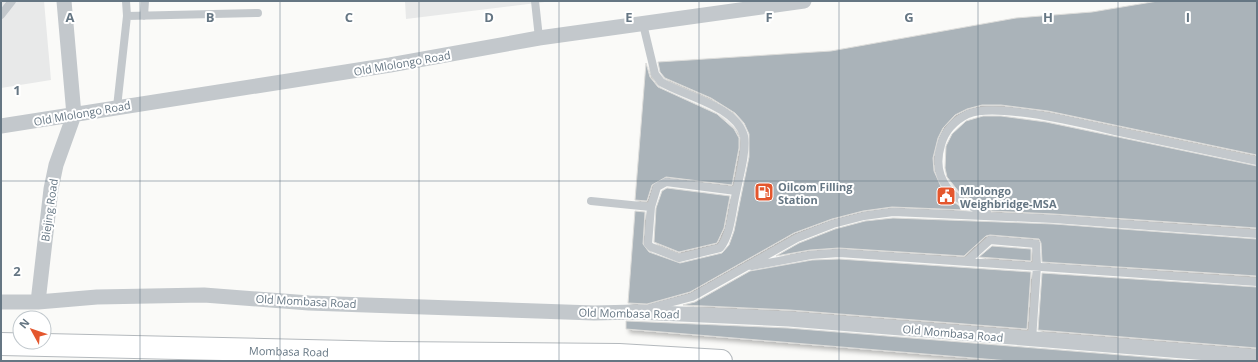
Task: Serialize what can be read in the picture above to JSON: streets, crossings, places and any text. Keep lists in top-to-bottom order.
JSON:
{
  "streets": {
    "highway": ["Mombasa Road"],
    "street": ["Old Mlolongo Road", "Biejing Road", "Old Mombasa Road"]
  },
  "crossings": [
    ["Old Mlolongo Road", "Biejing Road"],
    ["Biejing Road", "Old Mombasa Road"]
  ],
  "places": {
    "fuel station": ["Oilcom Filling Station"],
    "public building": ["Mlolongo Weighbridge-MSA"]
  },
  "north": "top left",
  "grid": {
    "columns": [
      "A",
      "B",
      "C",
      "D",
      "E",
      "F",
      "G",
      "H",
      "I"
    ],
    "rows": ["1", "2"]
  }
}
